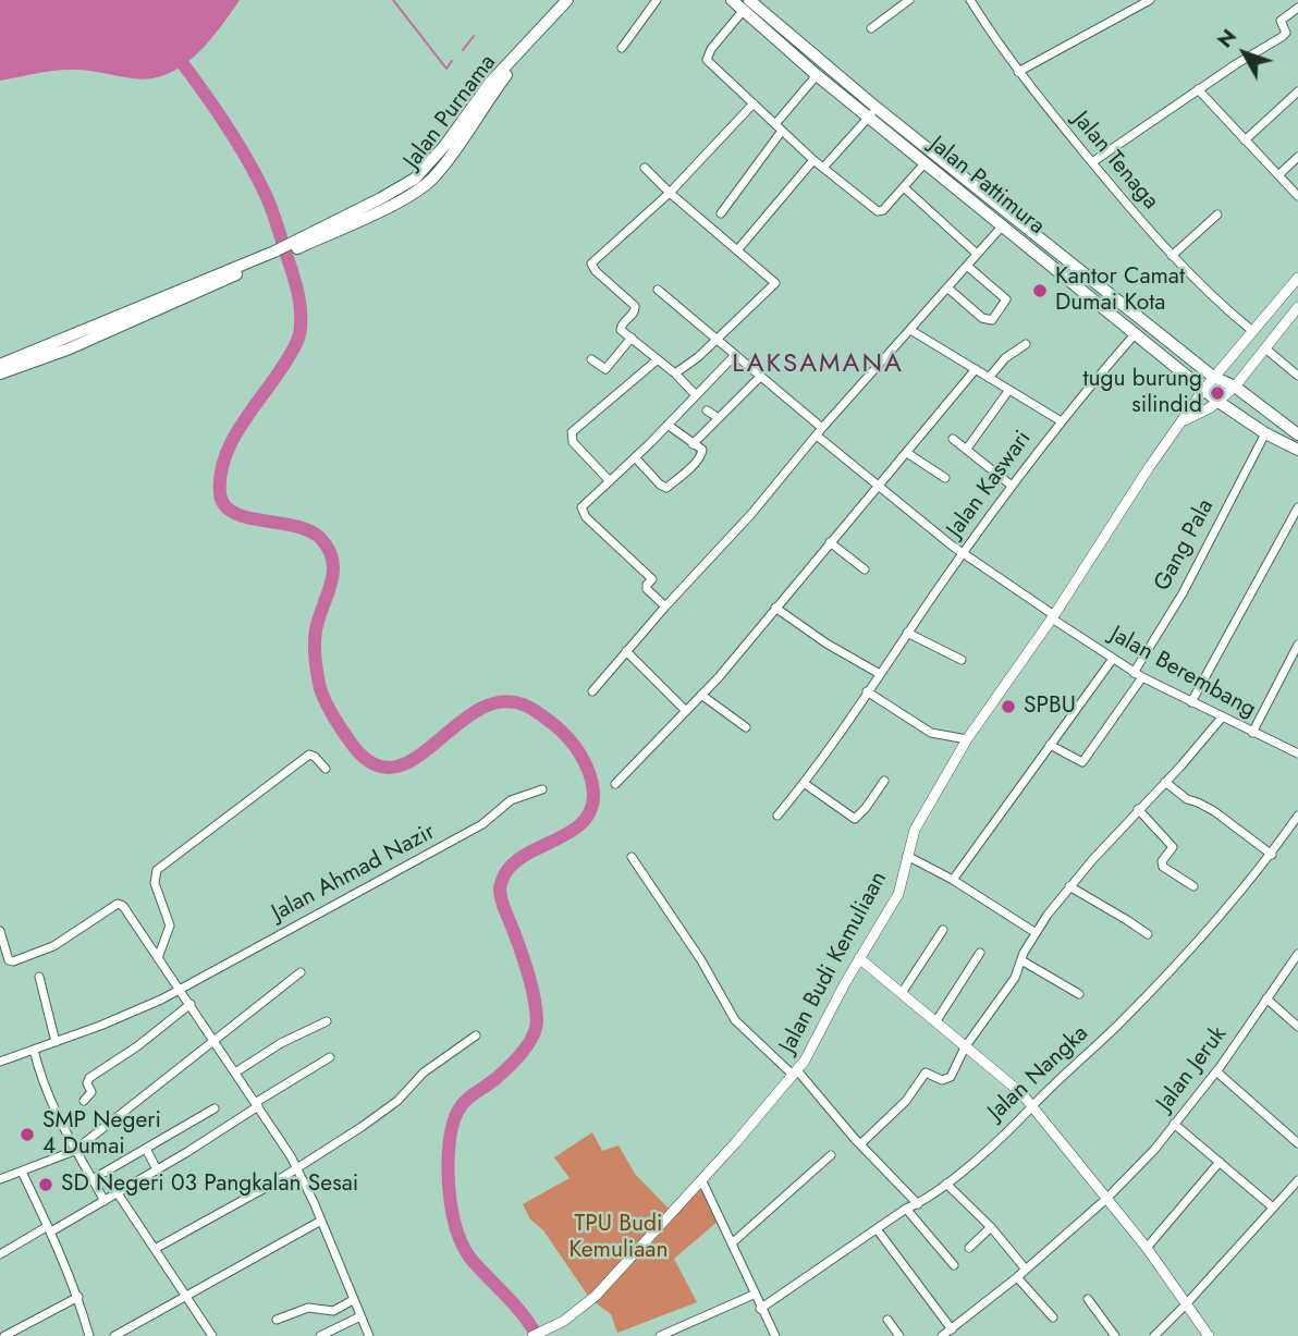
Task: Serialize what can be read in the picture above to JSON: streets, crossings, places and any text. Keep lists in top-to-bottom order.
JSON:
{
  "streets": {
    "main road": ["Jalan Purnama", "Jalan Pattimura"],
    "street": [
      "Jalan Tenaga",
      "Jalan Kaswari",
      "Gang Pala",
      "Jalan Berembang",
      "Jalan Ahmad Nazir",
      "Jalan Budi Kemuliaan",
      "Jalan Jeruk",
      "Jalan Nangka"
    ]
  },
  "crossings": [
    ["Jalan Tenaga", "Jalan Budi Kemuliaan"],
    ["Jalan Pattimura", "Jalan Kaswari"],
    ["Jalan Pattimura", "Gang Pala"],
    ["Jalan Pattimura", "Jalan Budi Kemuliaan"],
    ["Jalan Kaswari", "Jalan Berembang"],
    ["Gang Pala", "Jalan Berembang"],
    ["Jalan Berembang", "Jalan Budi Kemuliaan"]
  ],
  "districts": ["LAKSAMANA"],
  "parks": ["TPU Budi Kemuliaan"],
  "places": [
    "Kantor Camat Dumai Kota",
    "tugu burung silindid",
    "SPBU",
    "SMP Negeri 4 Dumai",
    "SD Negeri 03 Pangkalan Sesai"
  ],
  "north": "top left"
}
